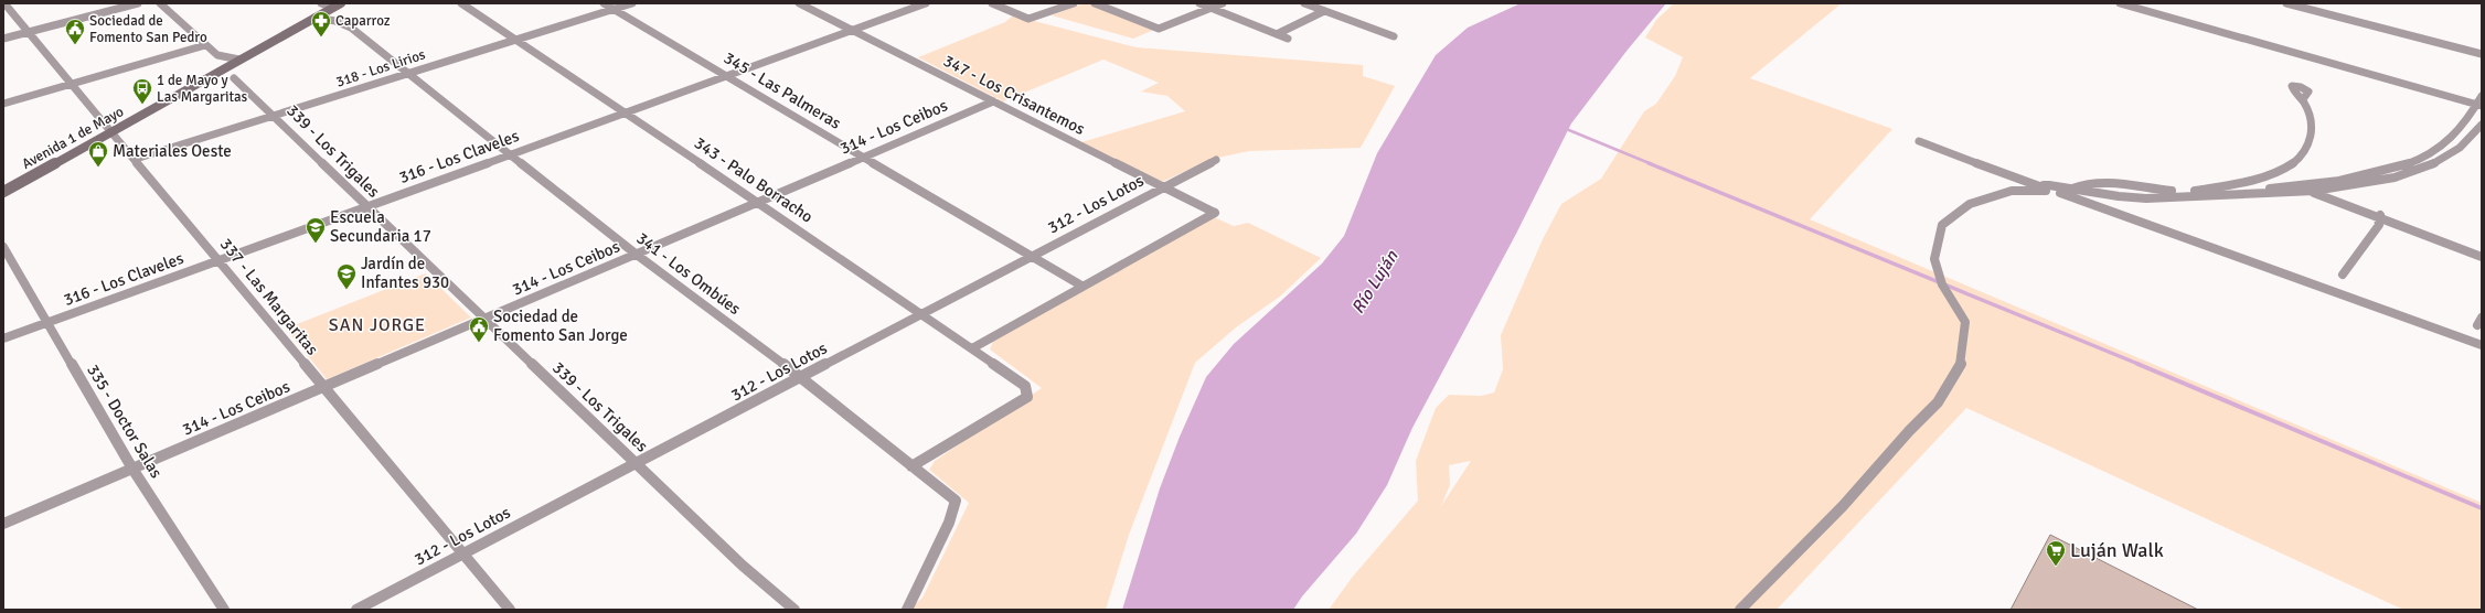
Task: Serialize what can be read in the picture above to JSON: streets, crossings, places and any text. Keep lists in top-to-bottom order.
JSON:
{
  "streets": {
    "main road": ["Avenida 1 de Mayo"],
    "street": [
      "318 - Los Lirios",
      "345 - Las Palmeras",
      "347 - Los Crisantemos",
      "314 - Los Ceibos",
      "339 - Los Trigales",
      "316 - Los Claveles",
      "343 - Palo Borracho",
      "312 - Los Lotos",
      "341 - Los Ombúes",
      "337 - Las Margaritas",
      "335 - Doctor Salas"
    ]
  },
  "crossings": [
    ["318 - Los Lirios", "345 - Las Palmeras"],
    ["318 - Los Lirios", "339 - Los Trigales"],
    ["318 - Los Lirios", "343 - Palo Borracho"],
    ["318 - Los Lirios", "341 - Los Ombúes"],
    ["318 - Los Lirios", "337 - Las Margaritas"],
    ["345 - Las Palmeras", "347 - Los Crisantemos"],
    ["345 - Las Palmeras", "314 - Los Ceibos"],
    ["345 - Las Palmeras", "316 - Los Claveles"],
    ["345 - Las Palmeras", "312 - Los Lotos"],
    ["347 - Los Crisantemos", "314 - Los Ceibos"],
    ["347 - Los Crisantemos", "316 - Los Claveles"],
    ["347 - Los Crisantemos", "312 - Los Lotos"],
    ["314 - Los Ceibos", "339 - Los Trigales"],
    ["314 - Los Ceibos", "343 - Palo Borracho"],
    ["314 - Los Ceibos", "341 - Los Ombúes"],
    ["314 - Los Ceibos", "337 - Las Margaritas"],
    ["314 - Los Ceibos", "335 - Doctor Salas"],
    ["Avenida 1 de Mayo", "341 - Los Ombúes"],
    ["Avenida 1 de Mayo", "337 - Las Margaritas"],
    ["339 - Los Trigales", "316 - Los Claveles"],
    ["339 - Los Trigales", "312 - Los Lotos"],
    ["316 - Los Claveles", "343 - Palo Borracho"],
    ["316 - Los Claveles", "341 - Los Ombúes"],
    ["316 - Los Claveles", "337 - Las Margaritas"],
    ["316 - Los Claveles", "335 - Doctor Salas"],
    ["343 - Palo Borracho", "312 - Los Lotos"],
    ["343 - Palo Borracho", "341 - Los Ombúes"],
    ["312 - Los Lotos", "341 - Los Ombúes"],
    ["312 - Los Lotos", "337 - Las Margaritas"]
  ],
  "districts": ["SAN JORGE"],
  "water": ["Río Luján"],
  "places": {
    "pharmacy": ["Caparroz"],
    "public building": ["Sociedad de Fomento San Pedro", "Sociedad de Fomento San Jorge"],
    "bus stop": ["1 de Mayo y Las Margaritas"],
    "shop": ["Materiales Oeste"],
    "school or university": ["Escuela Secundaria 17", "Jardín de Infantes 930"],
    "supermarket": ["Luján Walk"]
  }
}
